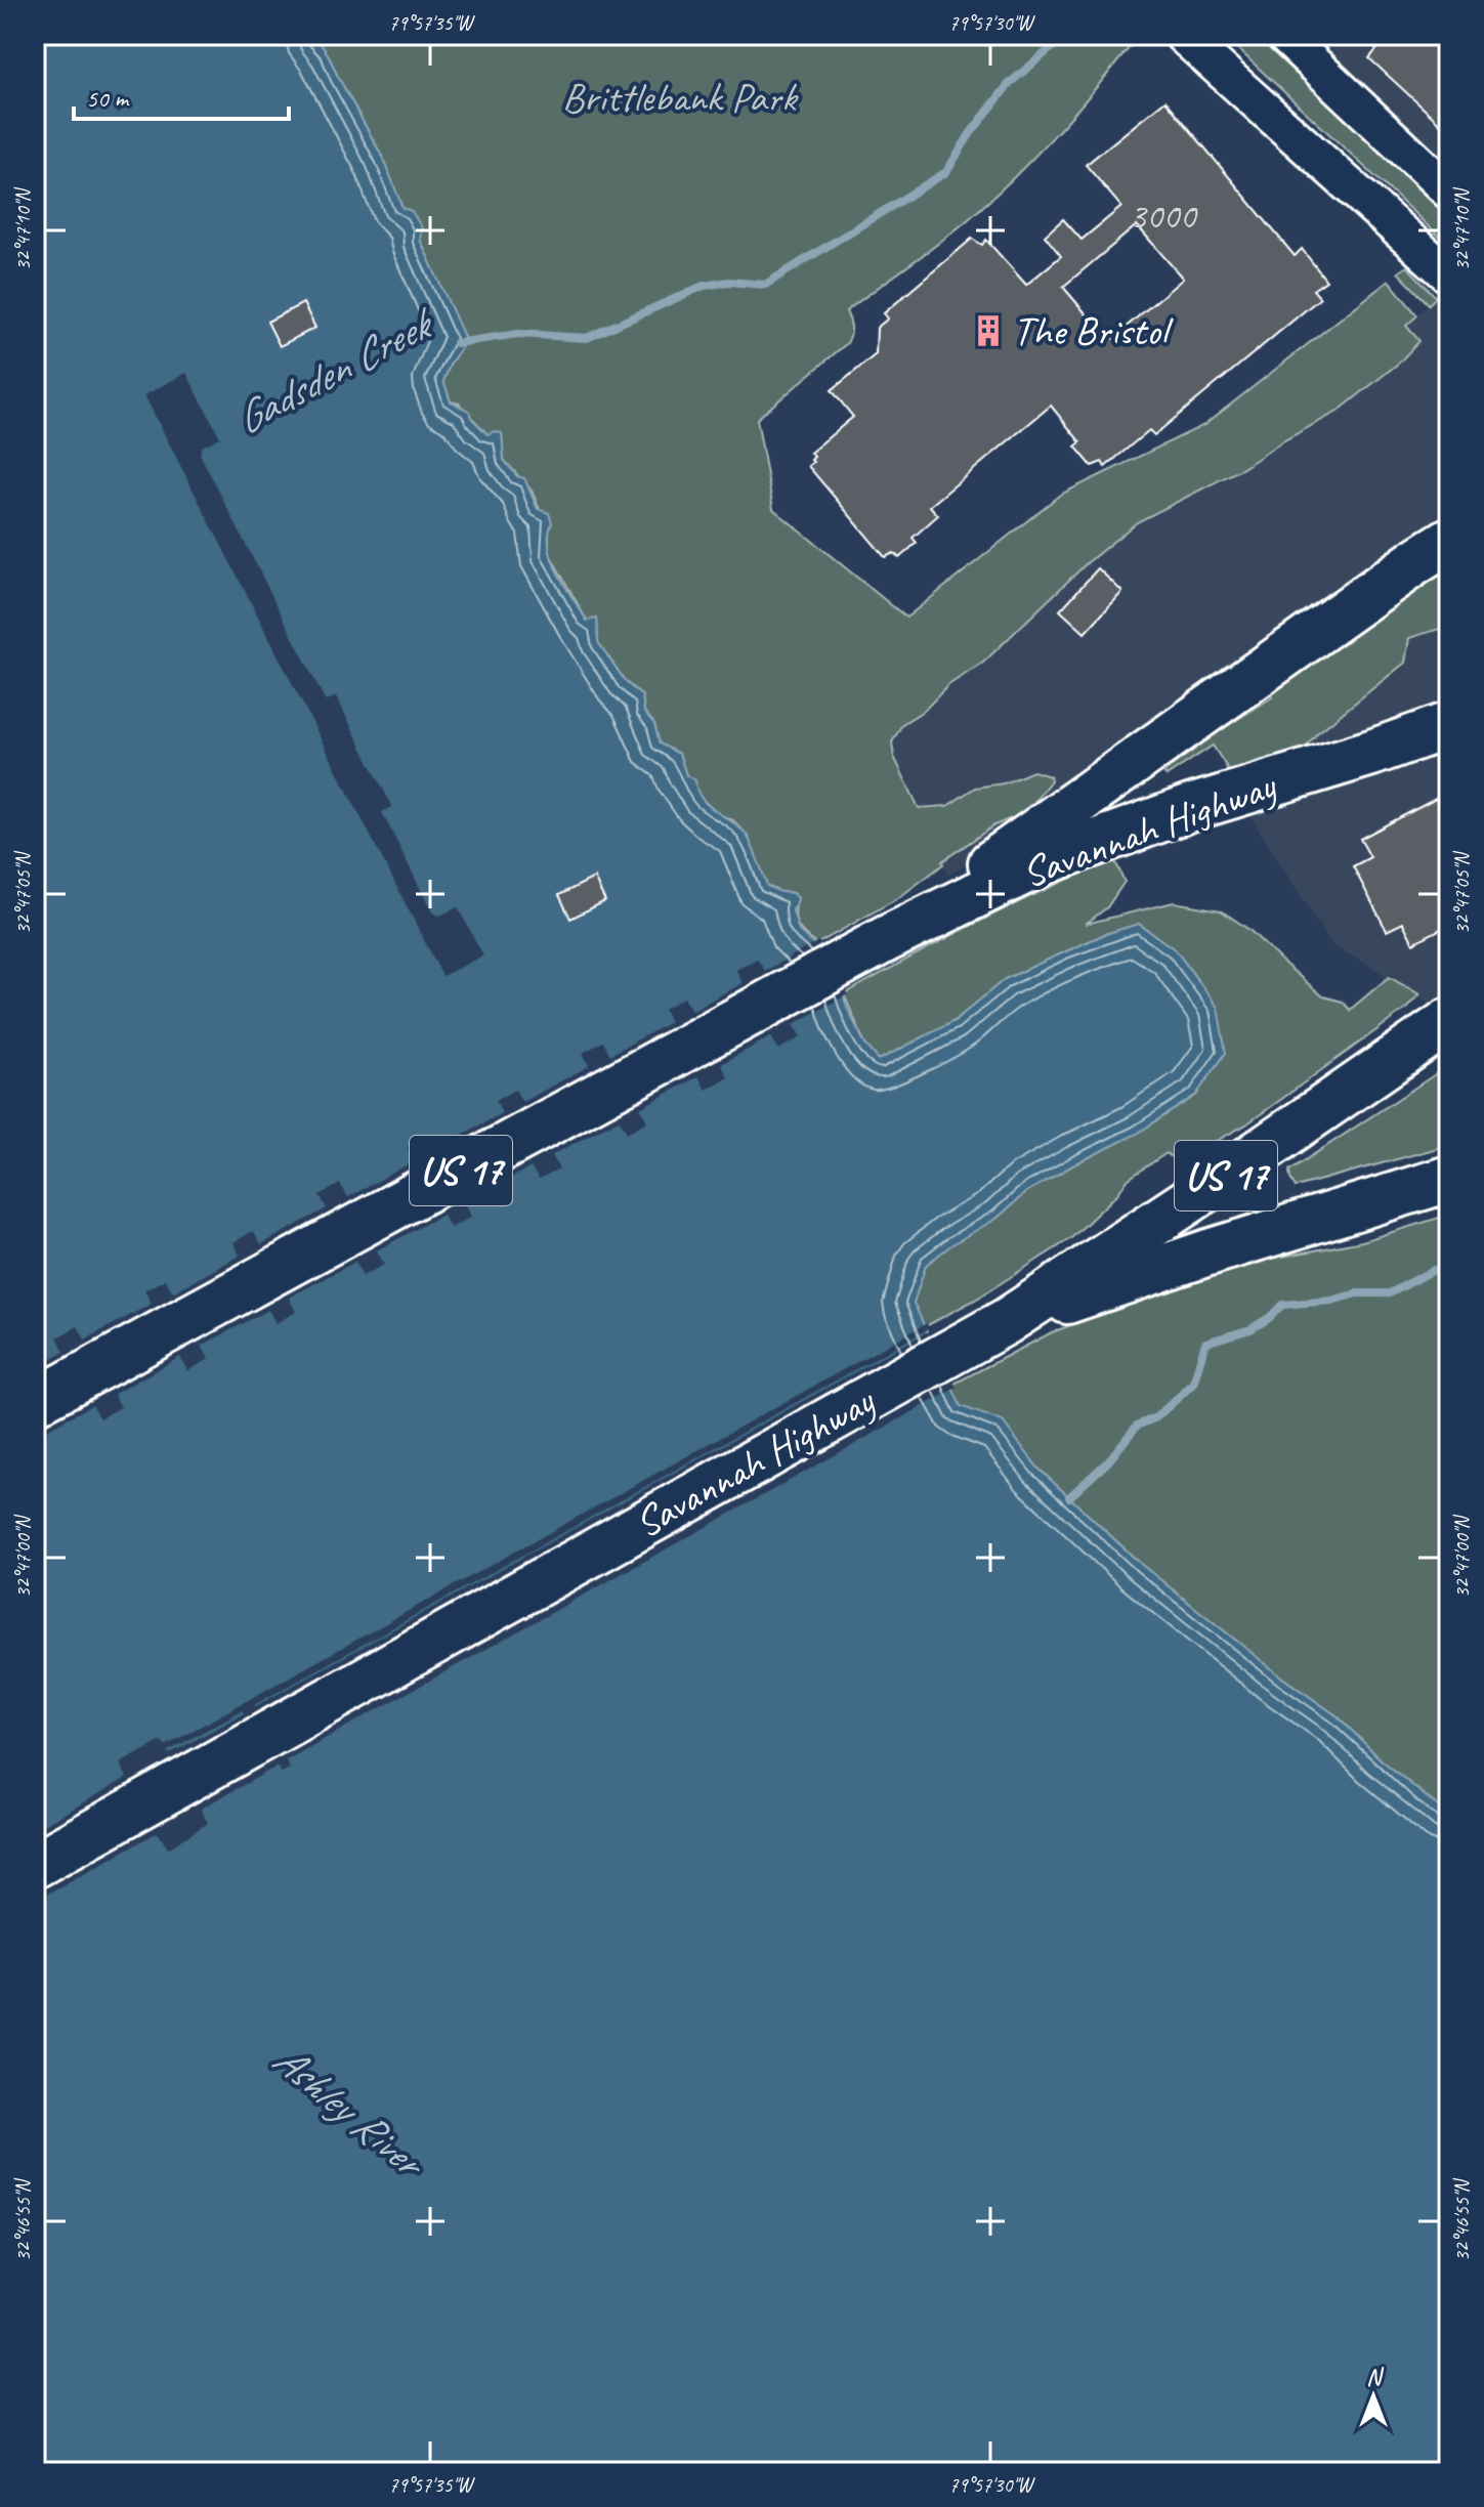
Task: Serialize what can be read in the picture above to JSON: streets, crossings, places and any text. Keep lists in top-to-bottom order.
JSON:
{
  "streets": {
    "highway": ["Savannah Highway", "US 17"]
  },
  "water": ["Gadsden Creek", "Ashley River"],
  "parks": ["Brittlebank Park"],
  "places": {
    "building": ["The Bristol"]
  },
  "house_numbers": ["3000"],
  "scale_bar": "50 m",
  "north": "top",
  "coordinates": [
    "79°57'35\"W",
    "79°57'30\"W",
    "32°47'10\"N",
    "32°47'05\"N",
    "32°47'00\"N",
    "32°46'55\"N"
  ]
}
